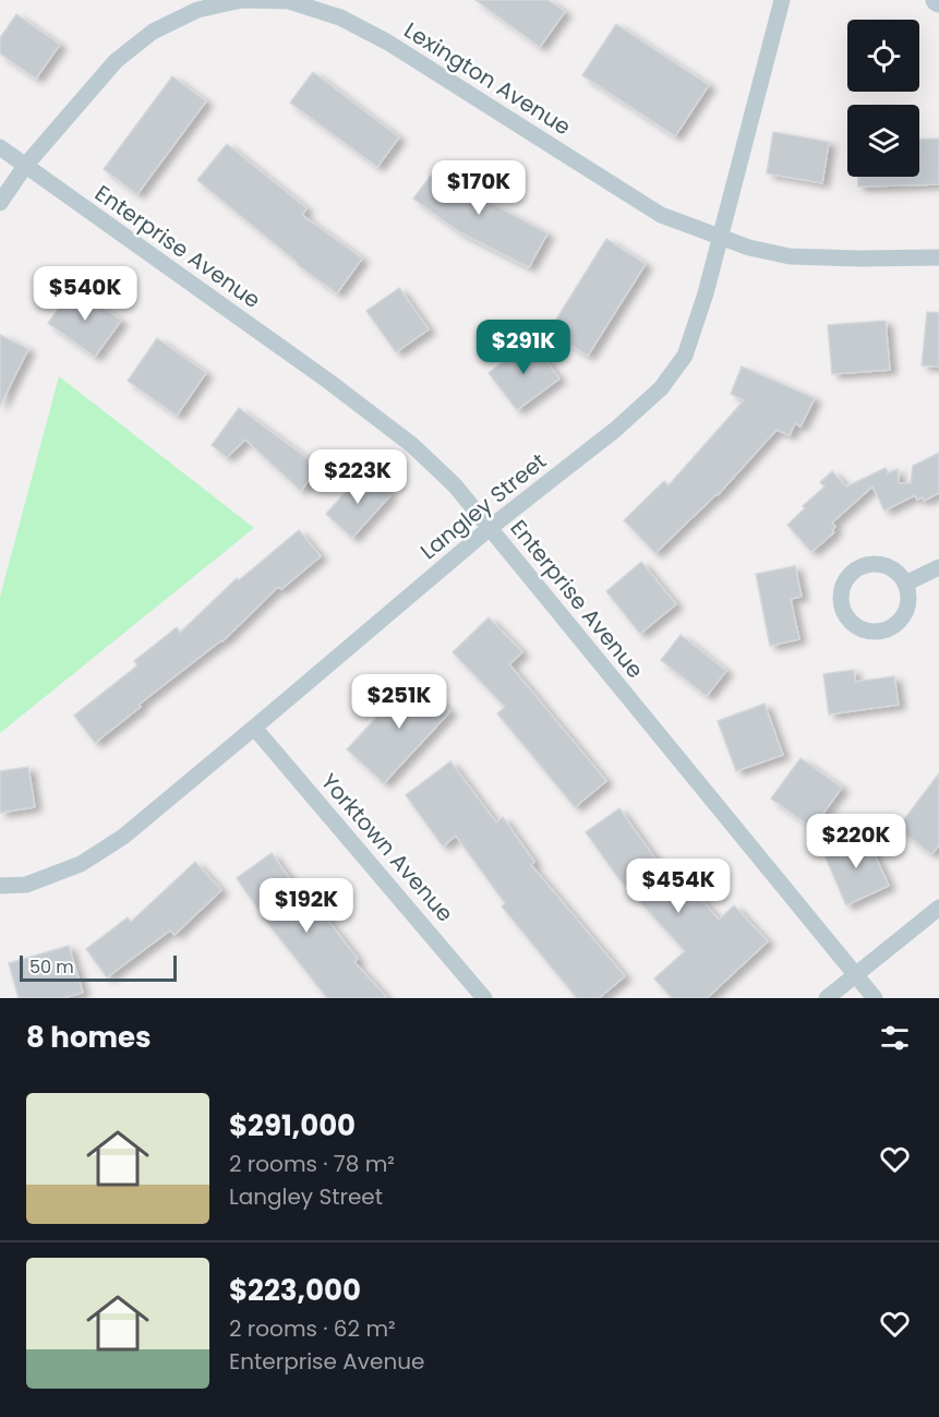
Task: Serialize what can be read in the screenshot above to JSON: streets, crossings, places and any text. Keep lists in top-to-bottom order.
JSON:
{
  "streets": {
    "street": [
      "Lexington Avenue",
      "Enterprise Avenue",
      "Langley Street",
      "Yorktown Avenue"
    ]
  },
  "crossings": [
    ["Lexington Avenue", "Enterprise Avenue"],
    ["Lexington Avenue", "Langley Street"],
    ["Enterprise Avenue", "Langley Street"],
    ["Langley Street", "Yorktown Avenue"]
  ],
  "scale_bar": "50 m",
  "page": {
    "price": [
      "$170K",
      "$540K",
      "$291K",
      "$223K",
      "$251K",
      "$220K",
      "$454K",
      "$192K"
    ],
    "scale": "50 m",
    "heading": "8 homes",
    "list": [
      {
        "name": "$291,000",
        "note": "2 rooms · 78 m² · Langley Street"
      },
      {
        "name": "$223,000",
        "note": "2 rooms · 62 m² · Enterprise Avenue"
      }
    ]
  }
}
